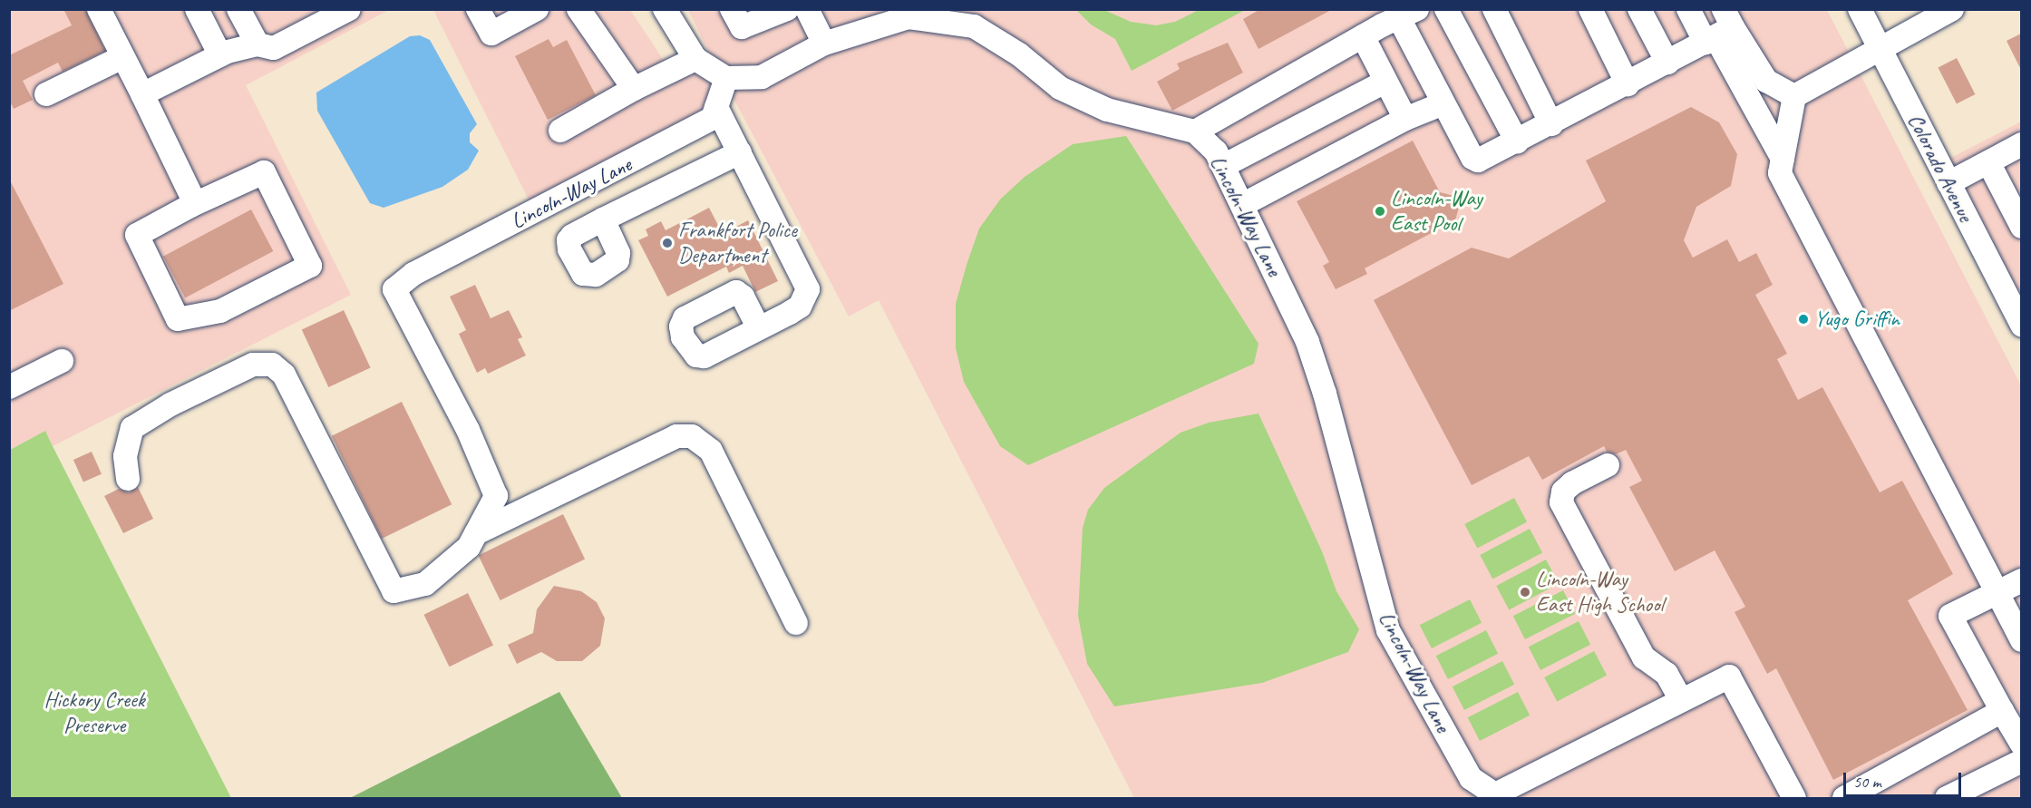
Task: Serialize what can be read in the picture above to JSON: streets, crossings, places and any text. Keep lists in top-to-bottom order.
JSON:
{
  "streets": {
    "street": ["Colorado Avenue", "Lincoln-Way Lane"]
  },
  "parks": ["Hickory Creek Preserve"],
  "places": [
    "Lincoln-Way East Pool",
    "Frankfort Police Department",
    "Yugo Griffin",
    "Lincoln-Way East High School"
  ],
  "scale_bar": "50 m"
}
